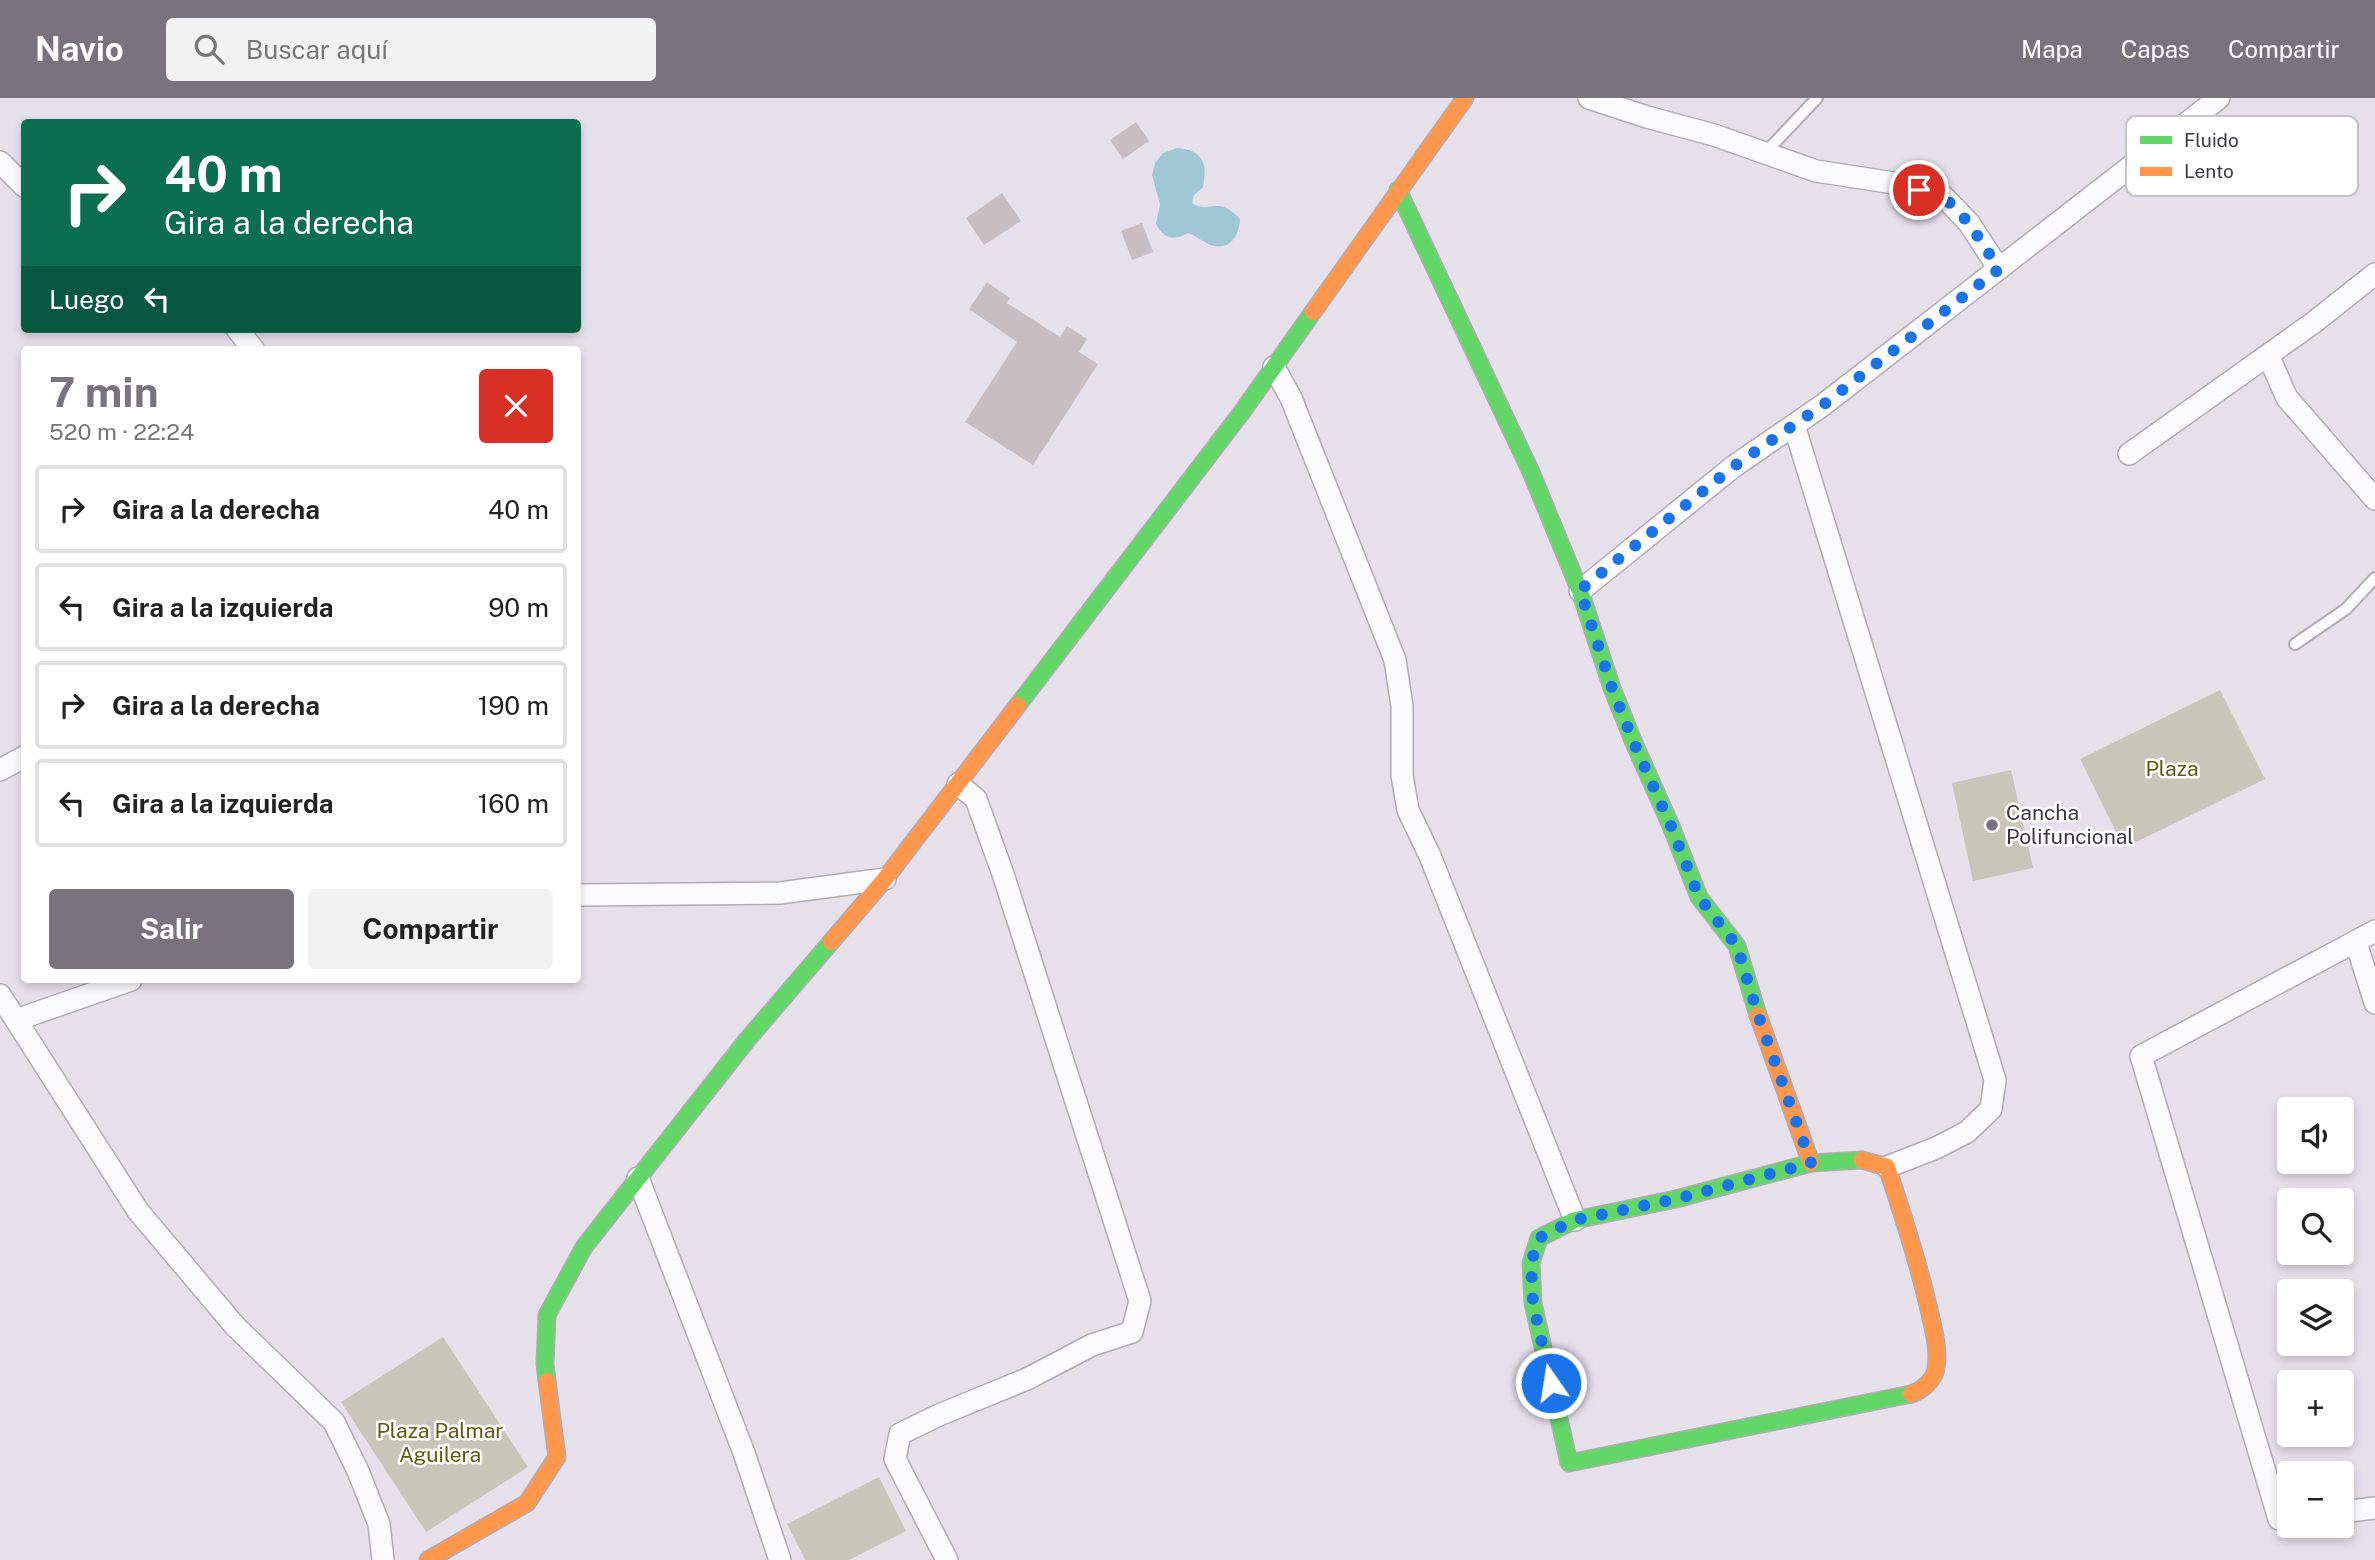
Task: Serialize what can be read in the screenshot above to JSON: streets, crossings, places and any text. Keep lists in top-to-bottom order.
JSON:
{
  "parks": ["Plaza", "Plaza Palmar Aguilera"],
  "places": ["Cancha Polifuncional"],
  "legend": ["Fluido", "Lento"],
  "page": {
    "header": "Navio",
    "search": "Buscar aquí",
    "nav": ["Mapa", "Capas", "Compartir"],
    "turn": ["40 m", "Gira a la derecha"],
    "then": "Luego",
    "heading": ["7 min", "520 m · 22:24"],
    "list": [
      {
        "name": "Gira a la derecha",
        "value": "40 m"
      },
      {
        "name": "Gira a la izquierda",
        "value": "90 m"
      },
      {
        "name": "Gira a la derecha",
        "value": "190 m"
      },
      {
        "name": "Gira a la izquierda",
        "value": "160 m"
      }
    ],
    "buttons": ["Salir", "Compartir"],
    "map_buttons": ["+", "−"]
  }
}
